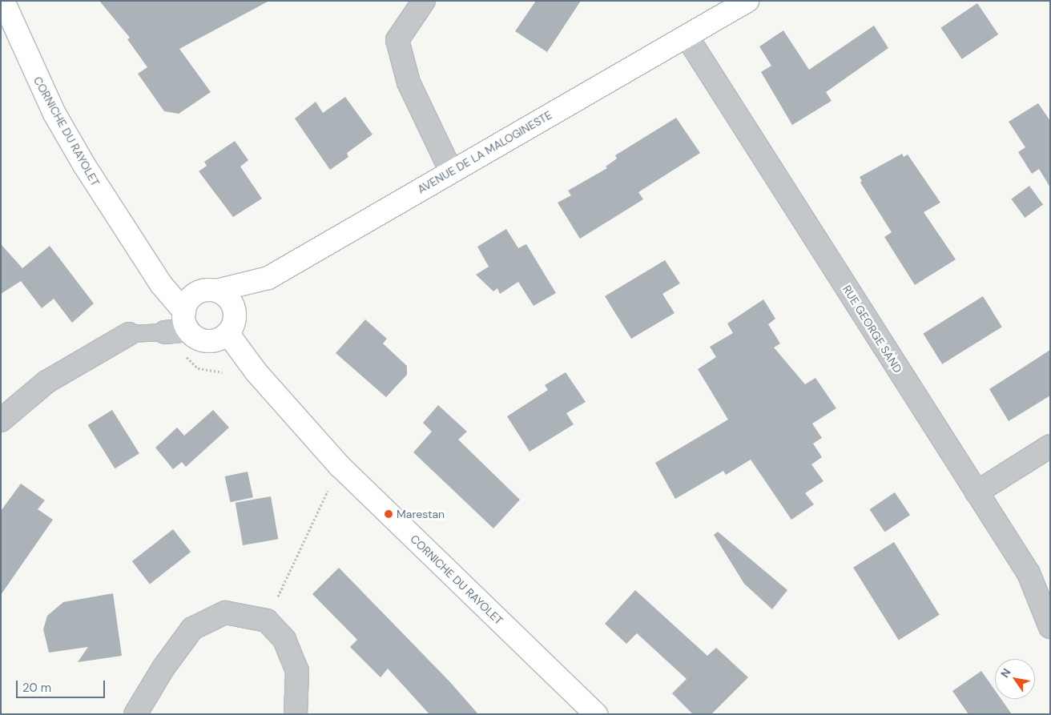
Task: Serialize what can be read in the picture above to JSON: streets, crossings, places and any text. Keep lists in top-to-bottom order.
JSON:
{
  "streets": {
    "main road": ["CORNICHE DU RAYOLET", "AVENUE DE LA MALOGINESTE"],
    "street": ["RUE GEORGE SAND"]
  },
  "crossings": [
    ["CORNICHE DU RAYOLET", "AVENUE DE LA MALOGINESTE"],
    ["AVENUE DE LA MALOGINESTE", "RUE GEORGE SAND"]
  ],
  "places": ["Marestan"],
  "scale_bar": "20 m",
  "north": "top left"
}
